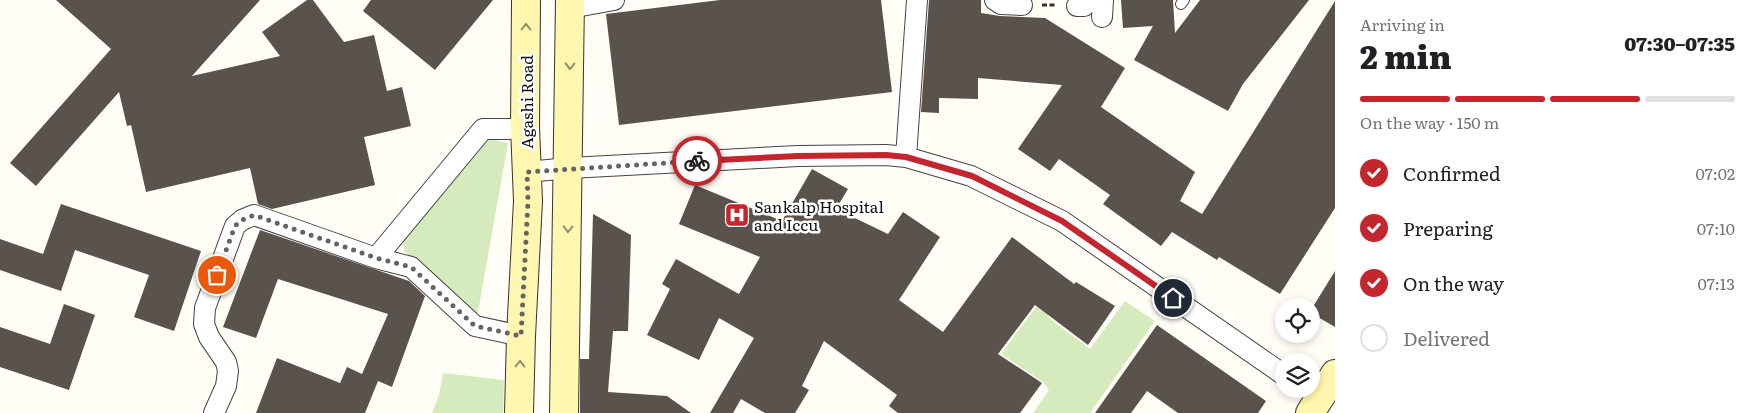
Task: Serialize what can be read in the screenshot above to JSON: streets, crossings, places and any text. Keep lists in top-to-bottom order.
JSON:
{
  "streets": {
    "street": ["Agashi Road"]
  },
  "places": {
    "hospital": ["Sankalp Hospital and Iccu"]
  },
  "page": {
    "heading": ["2 min", "Arriving in", "07:30–07:35"],
    "bar": "On the way · 150 m",
    "list": [
      ["Confirmed", "07:02"],
      ["Preparing", "07:10"],
      ["On the way", "07:13"],
      "Delivered"
    ]
  }
}
